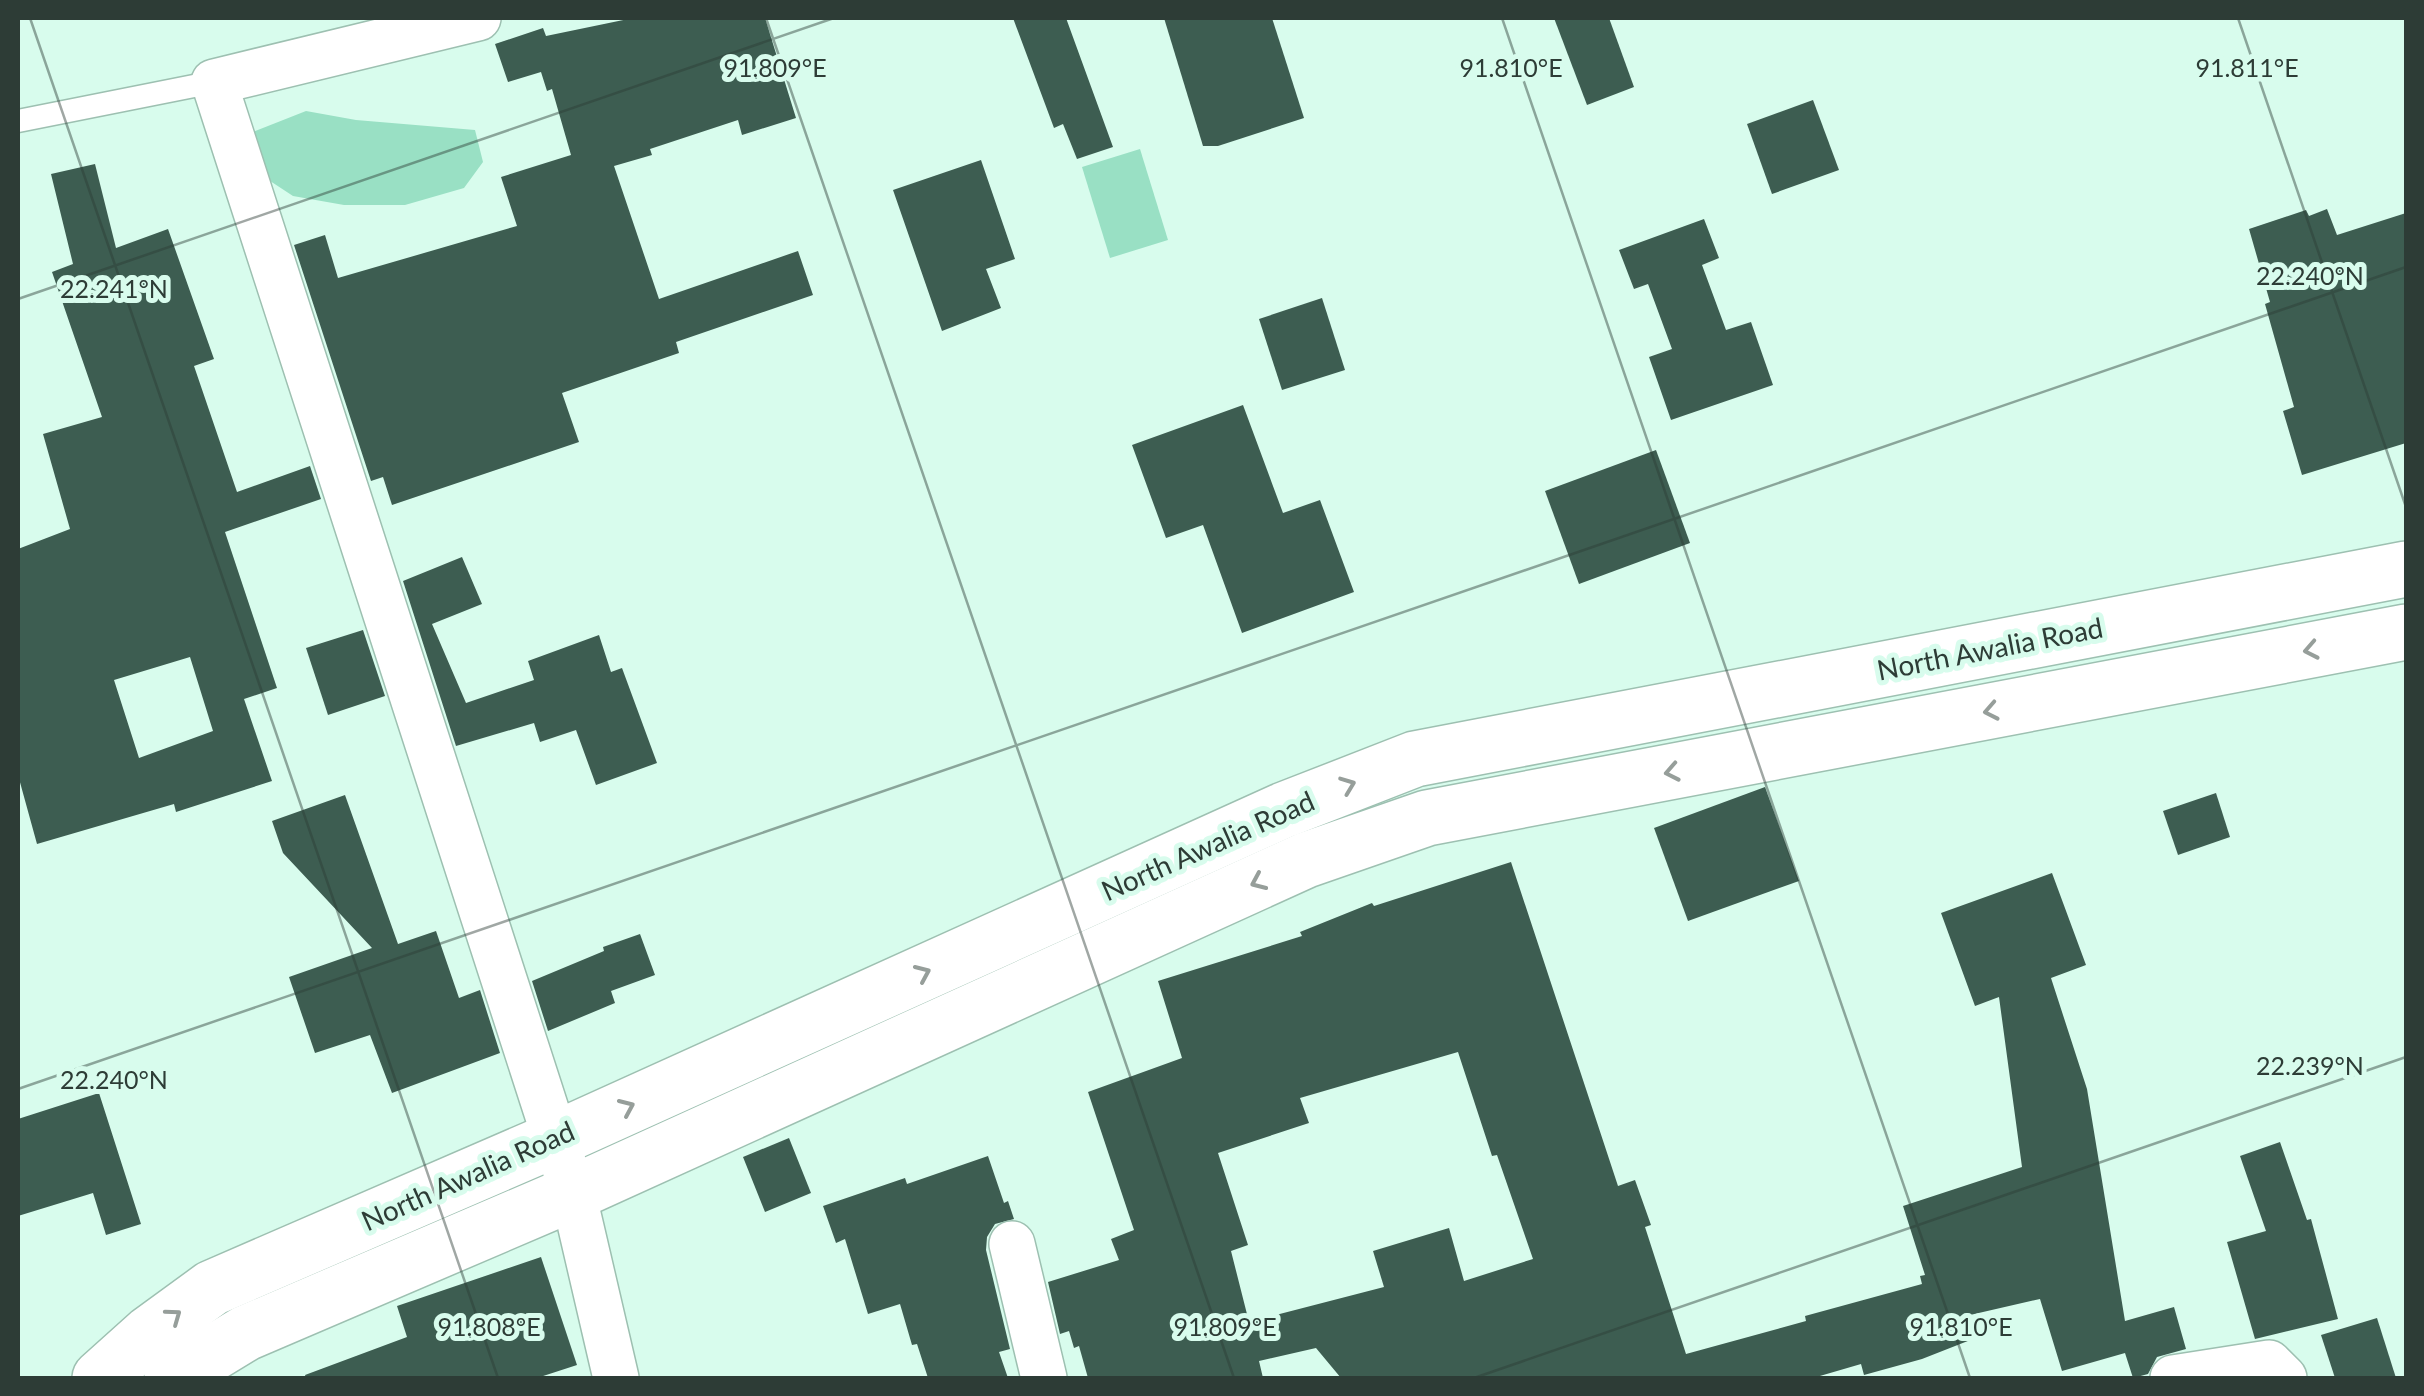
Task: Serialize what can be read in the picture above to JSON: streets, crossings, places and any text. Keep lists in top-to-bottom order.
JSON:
{
  "streets": {
    "main road": ["North Awalia Road"]
  },
  "coordinates": [
    "91.809°E",
    "91.810°E",
    "91.811°E",
    "22.240°N",
    "22.241°N",
    "22.239°N",
    "91.808°E"
  ]
}
